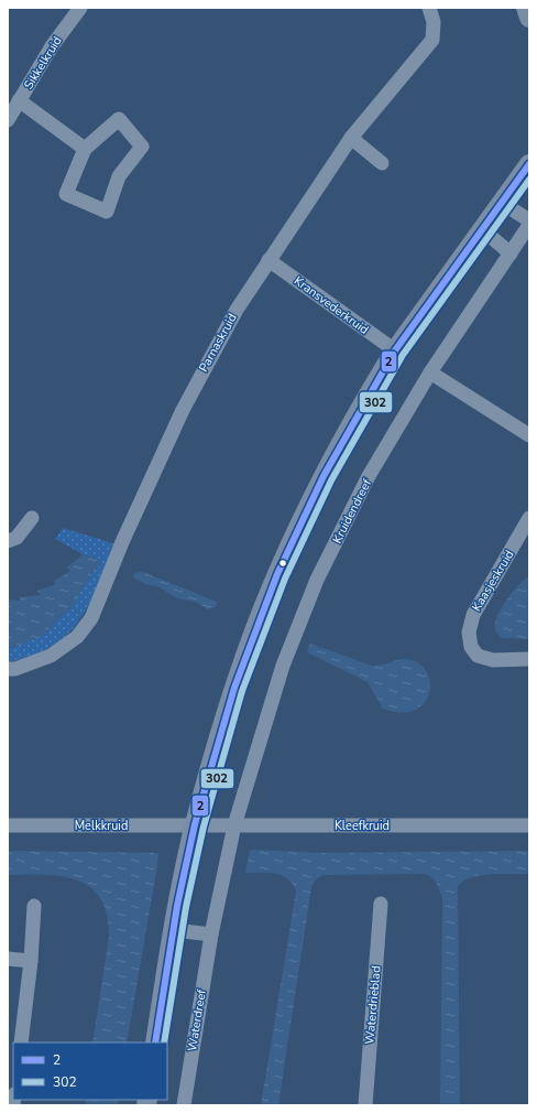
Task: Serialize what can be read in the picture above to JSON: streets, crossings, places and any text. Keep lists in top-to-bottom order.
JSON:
{
  "streets": {
    "street": [
      "Sikkelkruid",
      "Kransvederkruid",
      "Parnaskruid",
      "Kruidendreef",
      "Kaasjeskruid",
      "Melkkruid",
      "Kleefkruid",
      "Waterdrieblad",
      "Waterdreef"
    ]
  },
  "crossings": [
    ["Kransvederkruid", "Parnaskruid"],
    ["Kruidendreef", "Kleefkruid"],
    ["Kruidendreef", "Waterdreef"],
    ["Melkkruid", "Kleefkruid"],
    ["Kleefkruid", "Waterdreef"]
  ],
  "lines": ["transit line 2", "transit line 302"],
  "legend": ["2", "302"]
}
